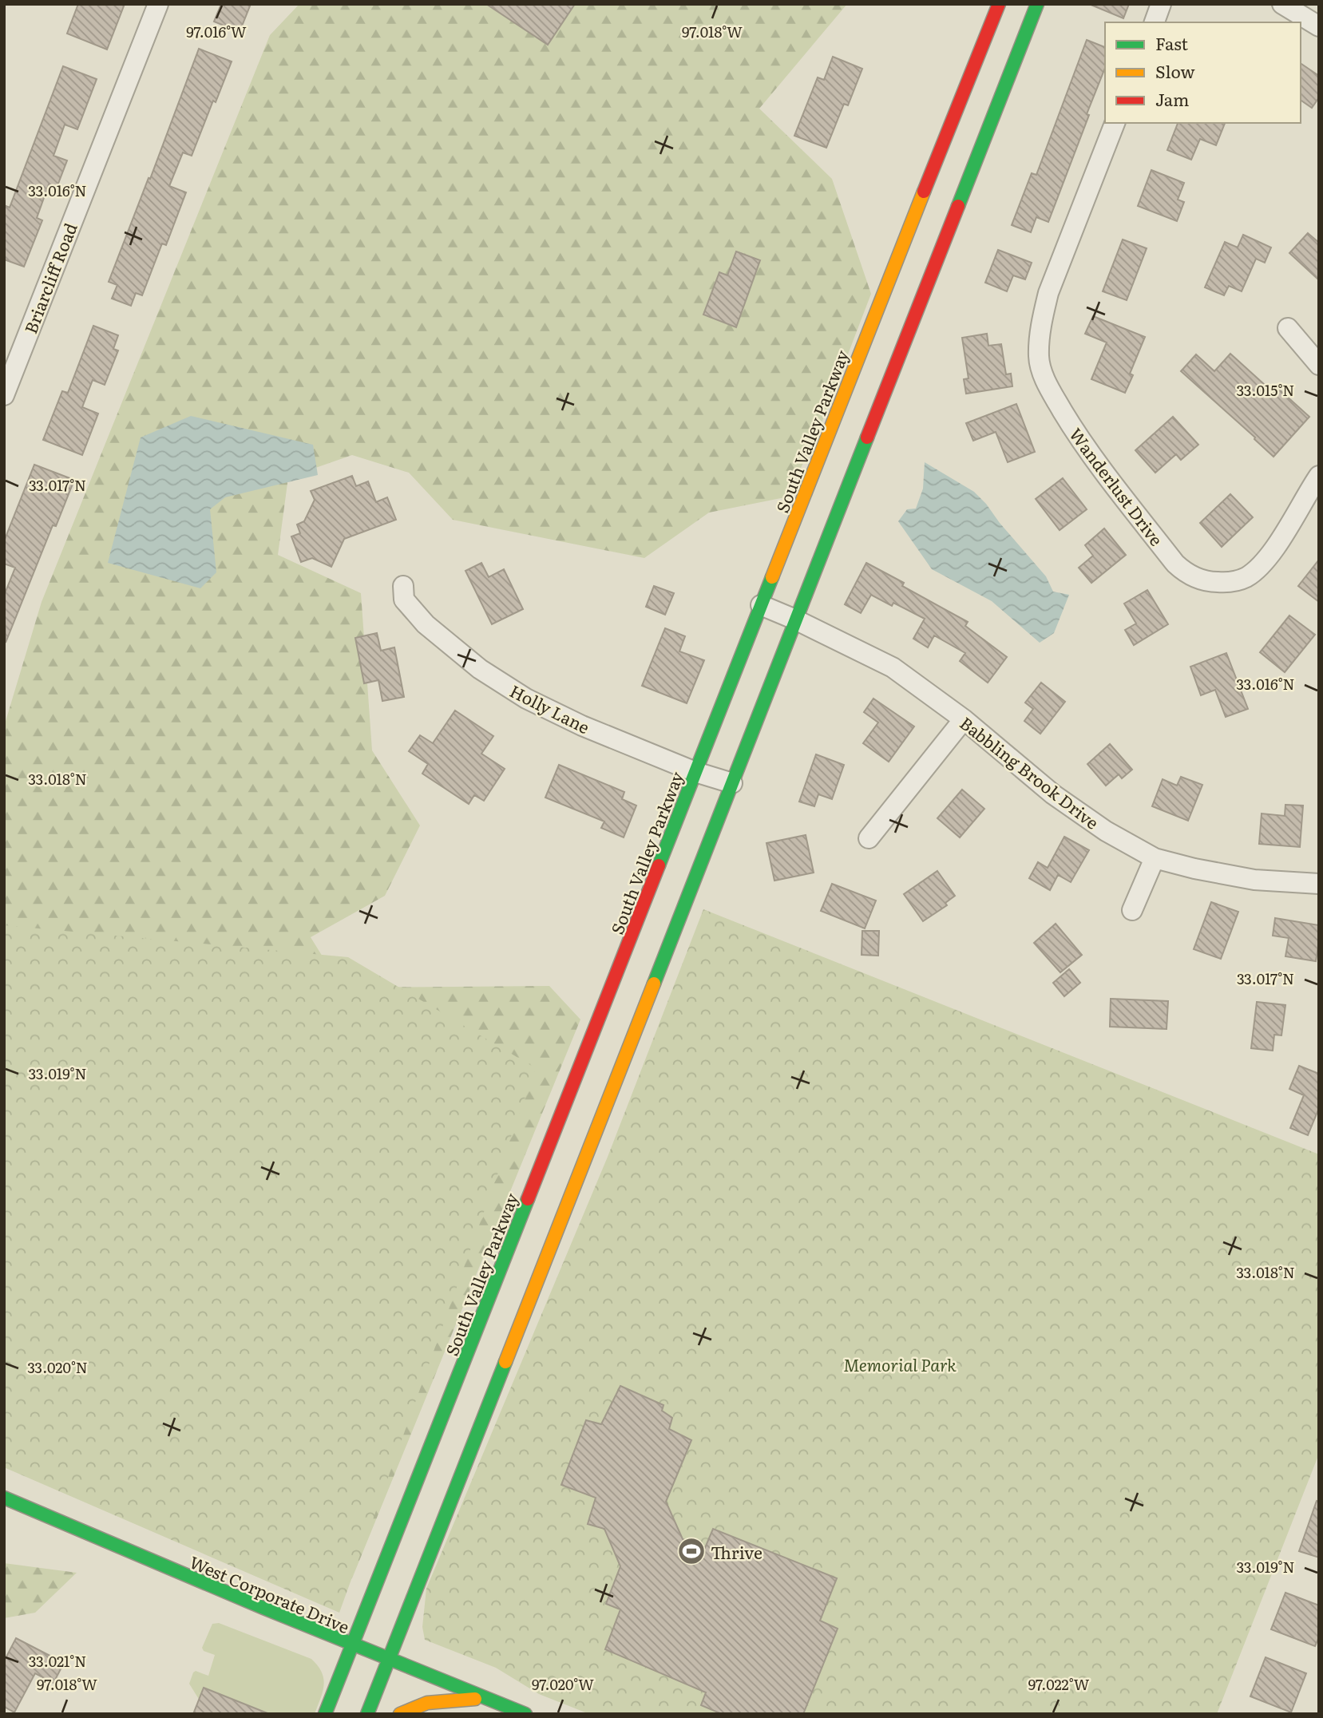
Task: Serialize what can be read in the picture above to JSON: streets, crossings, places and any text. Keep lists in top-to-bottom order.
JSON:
{
  "streets": {
    "main road": ["South Valley Parkway", "West Corporate Drive"],
    "street": [
      "Briarcliff Road",
      "Wanderlust Drive",
      "Holly Lane",
      "Babbling Brook Drive"
    ]
  },
  "crossings": [
    ["South Valley Parkway", "Holly Lane"],
    ["South Valley Parkway", "Babbling Brook Drive"],
    ["South Valley Parkway", "West Corporate Drive"]
  ],
  "parks": ["Memorial Park"],
  "places": {
    "sports": ["Thrive"]
  },
  "legend": ["Fast", "Slow", "Jam"],
  "coordinates": [
    "97.018°W",
    "97.016°W",
    "33.016°N",
    "33.015°N",
    "33.017°N",
    "33.018°N",
    "33.019°N",
    "33.020°N",
    "33.021°N",
    "97.020°W",
    "97.022°W"
  ]
}
